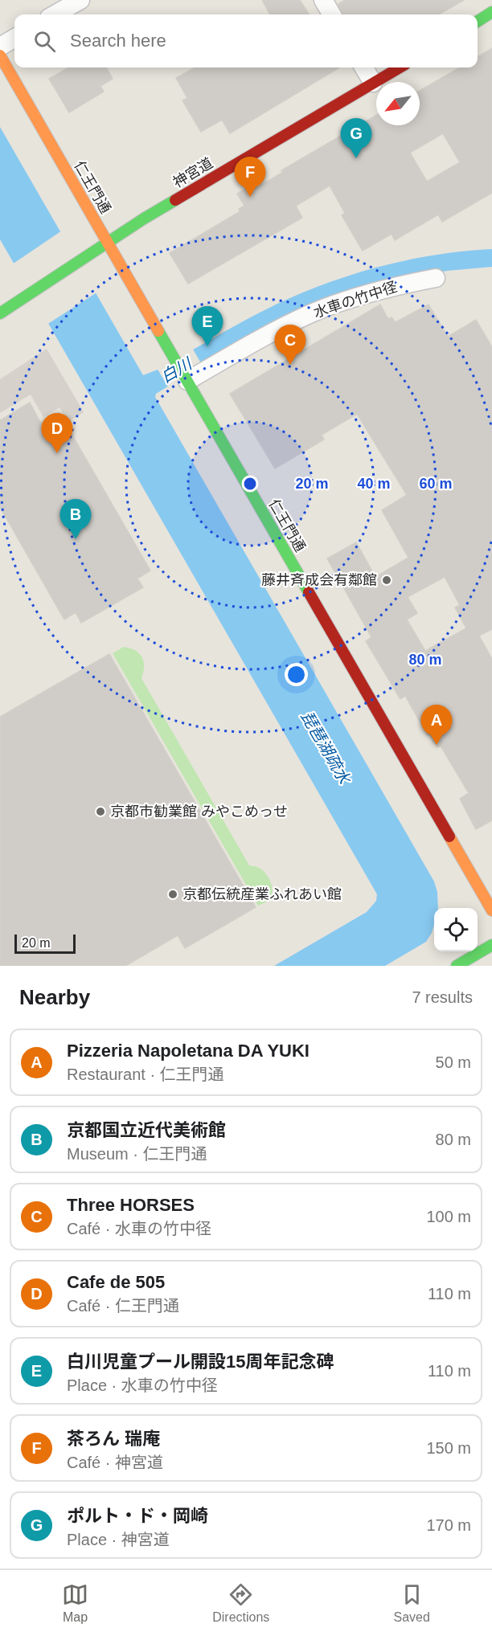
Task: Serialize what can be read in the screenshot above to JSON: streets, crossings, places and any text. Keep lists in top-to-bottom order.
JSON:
{
  "streets": {
    "street": ["神宮道", "仁王門通", "水車の竹中径"]
  },
  "crossings": [
    ["神宮道", "仁王門通"],
    ["仁王門通", "水車の竹中径"]
  ],
  "water": ["白川", "琵琶湖疏水"],
  "places": ["藤井斉成会有鄰館", "京都市勧業館 みやこめっせ", "京都伝統産業ふれあい館"],
  "scale_bar": "20 m",
  "north": "bottom left",
  "page": {
    "search": "Search here",
    "pins": [
      "G",
      "F",
      "E",
      "C",
      "D",
      "B",
      "A"
    ],
    "scale": "20 m",
    "heading": ["Nearby", "7 results"],
    "list": [
      {
        "mark": "A",
        "name": "Pizzeria Napoletana DA YUKI",
        "note": "Restaurant · 仁王門通",
        "value": "50 m"
      },
      {
        "mark": "B",
        "name": "京都国立近代美術館",
        "note": "Museum · 仁王門通",
        "value": "80 m"
      },
      {
        "mark": "C",
        "name": "Three HORSES",
        "note": "Café · 水車の竹中径",
        "value": "100 m"
      },
      {
        "mark": "D",
        "name": "Cafe de 505",
        "note": "Café · 仁王門通",
        "value": "110 m"
      },
      {
        "mark": "E",
        "name": "白川児童プール開設15周年記念碑",
        "note": "Place · 水車の竹中径",
        "value": "110 m"
      },
      {
        "mark": "F",
        "name": "茶ろん 瑞庵",
        "note": "Café · 神宮道",
        "value": "150 m"
      },
      {
        "mark": "G",
        "name": "ポルト・ド・岡崎",
        "note": "Place · 神宮道",
        "value": "170 m"
      }
    ],
    "nav": ["Map", "Directions", "Saved"]
  },
  "rings": [
    "20 m",
    "40 m",
    "60 m",
    "80 m"
  ]
}
